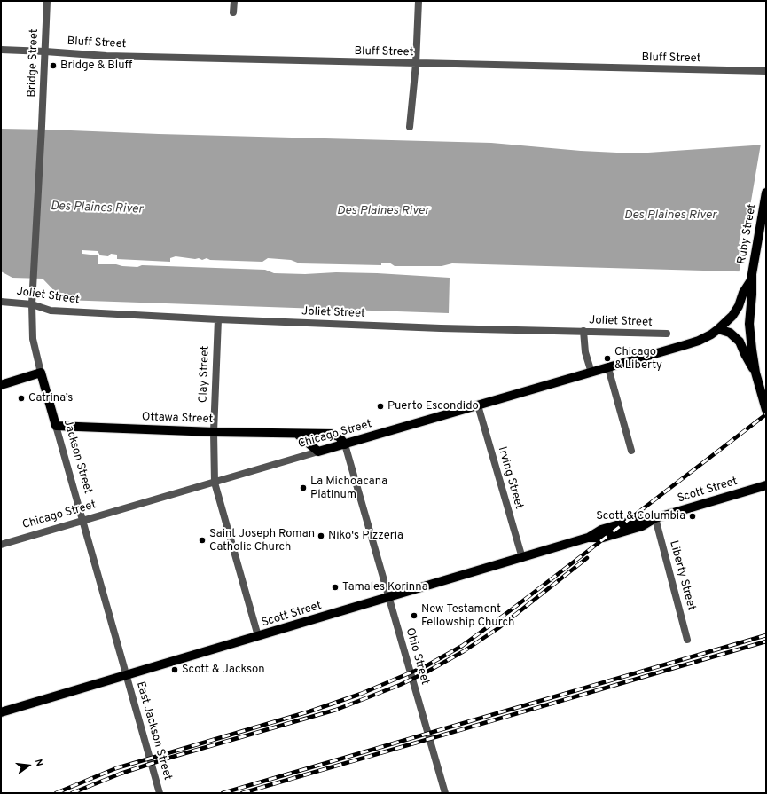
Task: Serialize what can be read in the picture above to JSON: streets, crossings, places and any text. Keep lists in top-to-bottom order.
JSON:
{
  "streets": {
    "main road": [
      "Ruby Street",
      "Ottawa Street",
      "Chicago Street",
      "Jackson Street",
      "Scott Street"
    ],
    "street": [
      "Bluff Street",
      "Bridge Street",
      "Joliet Street",
      "Clay Street",
      "Irving Street",
      "Liberty Street",
      "Ohio Street",
      "East Jackson Street"
    ]
  },
  "crossings": [
    ["Bluff Street", "Bridge Street"],
    ["Bridge Street", "Jackson Street"],
    ["Ruby Street", "Chicago Street"],
    ["Joliet Street", "Clay Street"],
    ["Joliet Street", "Jackson Street"],
    ["Clay Street", "Ottawa Street"],
    ["Clay Street", "Chicago Street"],
    ["Clay Street", "Scott Street"],
    ["Ottawa Street", "Chicago Street"],
    ["Ottawa Street", "Jackson Street"],
    ["Ottawa Street", "Ohio Street"],
    ["Chicago Street", "Jackson Street"],
    ["Chicago Street", "Irving Street"],
    ["Chicago Street", "Ohio Street"],
    ["Jackson Street", "Scott Street"],
    ["Jackson Street", "East Jackson Street"],
    ["Irving Street", "Scott Street"],
    ["Scott Street", "Liberty Street"],
    ["Scott Street", "Ohio Street"],
    ["Scott Street", "East Jackson Street"]
  ],
  "water": ["Des Plaines River"],
  "places": [
    "Bridge & Bluff",
    "Chicago & Liberty",
    "Catrina’s",
    "Puerto Escondido",
    "La Michoacana Platinum",
    "Scott & Columbia",
    "Niko's Pizzeria",
    "Saint Joseph Roman Catholic Church",
    "Tamales Korinna",
    "New Testament Fellowship Church",
    "Scott & Jackson"
  ],
  "north": "right"
}
